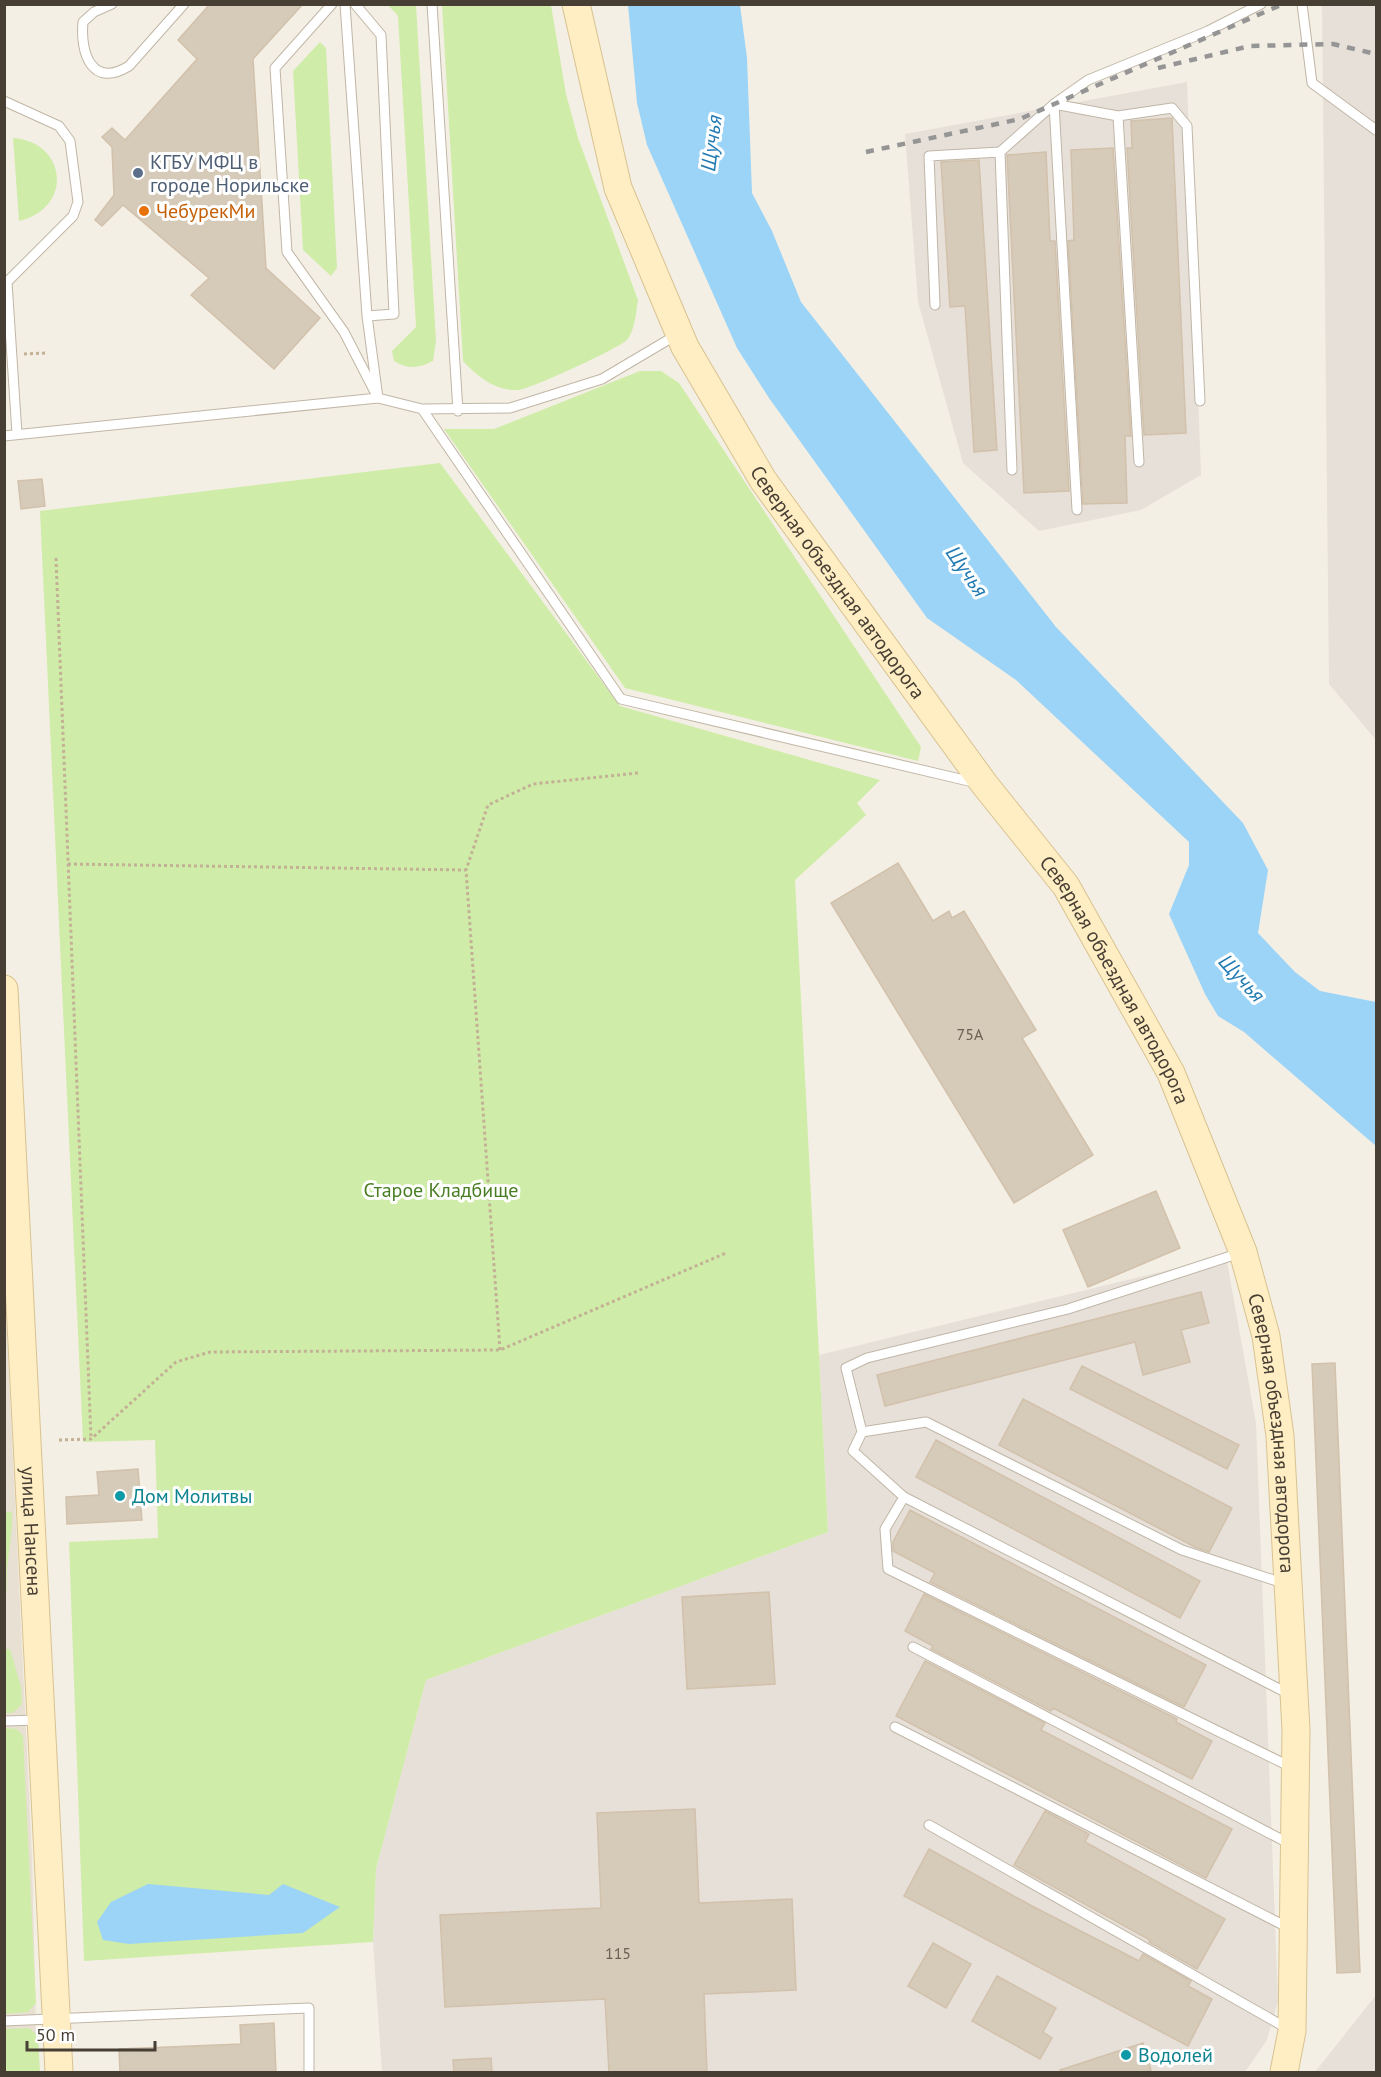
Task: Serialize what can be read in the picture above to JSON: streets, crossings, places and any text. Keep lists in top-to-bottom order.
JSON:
{
  "streets": {
    "street": ["Северная объездная автодорога", "улица Нансена"]
  },
  "water": ["Щучья"],
  "parks": ["Старое Кладбище"],
  "places": [
    "КГБУ МФЦ в городе Норильске",
    "ЧебурекМи",
    "Дом Молитвы",
    "Водолей"
  ],
  "house_numbers": ["75А", "115"],
  "scale_bar": "50 m"
}
